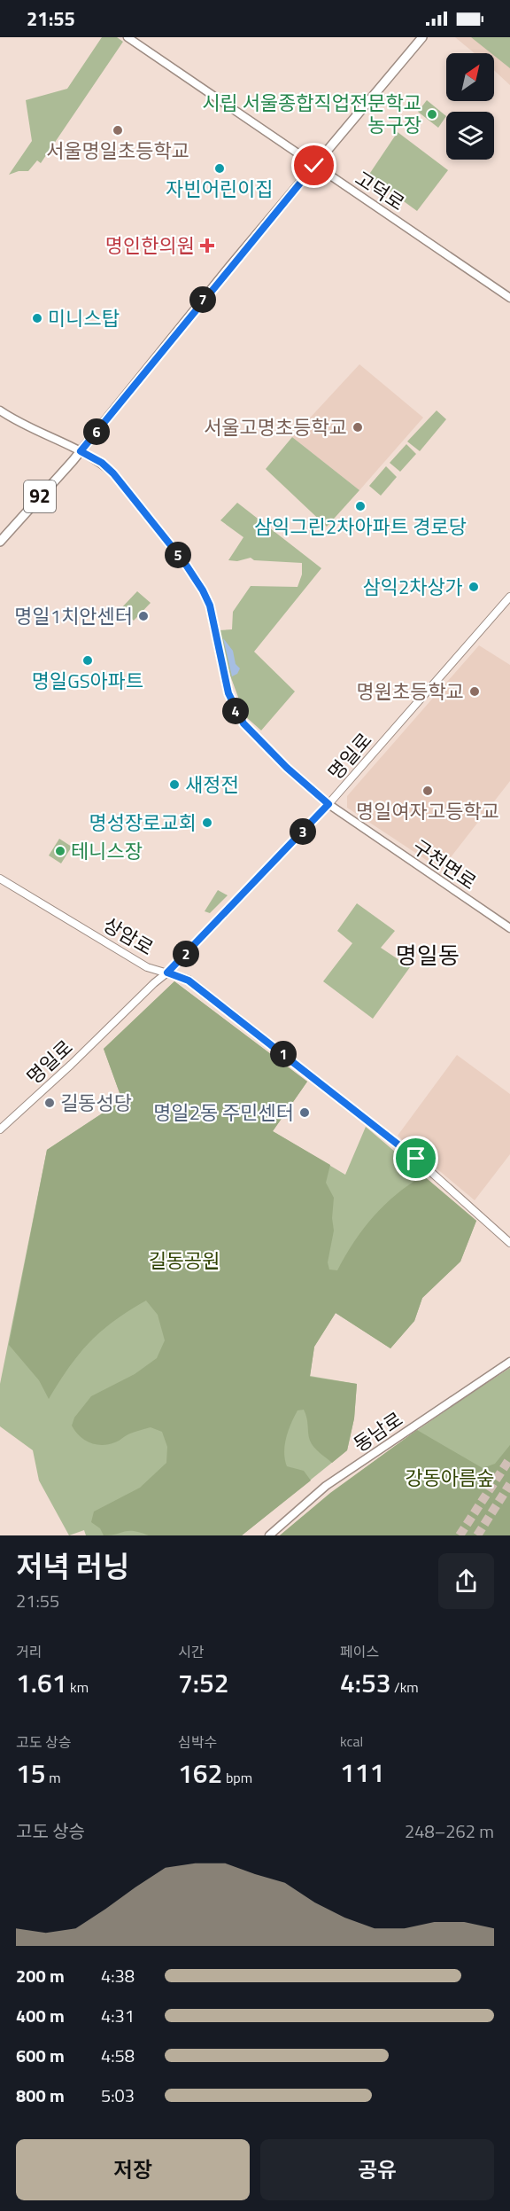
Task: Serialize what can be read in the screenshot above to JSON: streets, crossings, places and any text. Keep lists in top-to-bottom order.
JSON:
{
  "streets": {
    "main road": [
      "고덕로",
      "92",
      "구천면로",
      "동남로"
    ],
    "street": ["명일로", "상암로"]
  },
  "crossings": [
    ["고덕로", "92"],
    ["92", "구천면로"],
    ["명일로", "구천면로"],
    ["명일로", "상암로"]
  ],
  "districts": ["명일동"],
  "parks": ["길동공원", "강동아름숲"],
  "places": {
    "other": [
      "시립 서울종합직업전문학교 농구장",
      "서울명일초등학교",
      "자빈어린이집",
      "미니스탑",
      "서울고명초등학교",
      "삼익그린2차아파트 경로당",
      "삼익2차상가",
      "명일1치안센터",
      "명일GS아파트",
      "명원초등학교",
      "새정전",
      "명일여자고등학교",
      "명성장로교회",
      "테니스장",
      "길동성당",
      "명일2동 주민센터"
    ],
    "health": ["명인한의원"]
  },
  "north": "top right",
  "page": {
    "status": "21:55",
    "pins": [
      "7",
      "6",
      "5",
      "4",
      "3",
      "2",
      "1"
    ],
    "heading": ["저녁 러닝", "21:55"],
    "stats": [
      ["거리", "1.61 km"],
      ["시간", "7:52"],
      ["페이스", "4:53 /km"],
      ["고도 상승", "15 m"],
      ["심박수", "162 bpm"],
      ["kcal", "111"]
    ],
    "chart": ["고도 상승", "248–262 m"],
    "list": [
      {
        "name": "200 m",
        "note": "4:38"
      },
      {
        "name": "400 m",
        "note": "4:31"
      },
      {
        "name": "600 m",
        "note": "4:58"
      },
      {
        "name": "800 m",
        "note": "5:03"
      }
    ],
    "buttons": ["저장", "공유"]
  }
}
